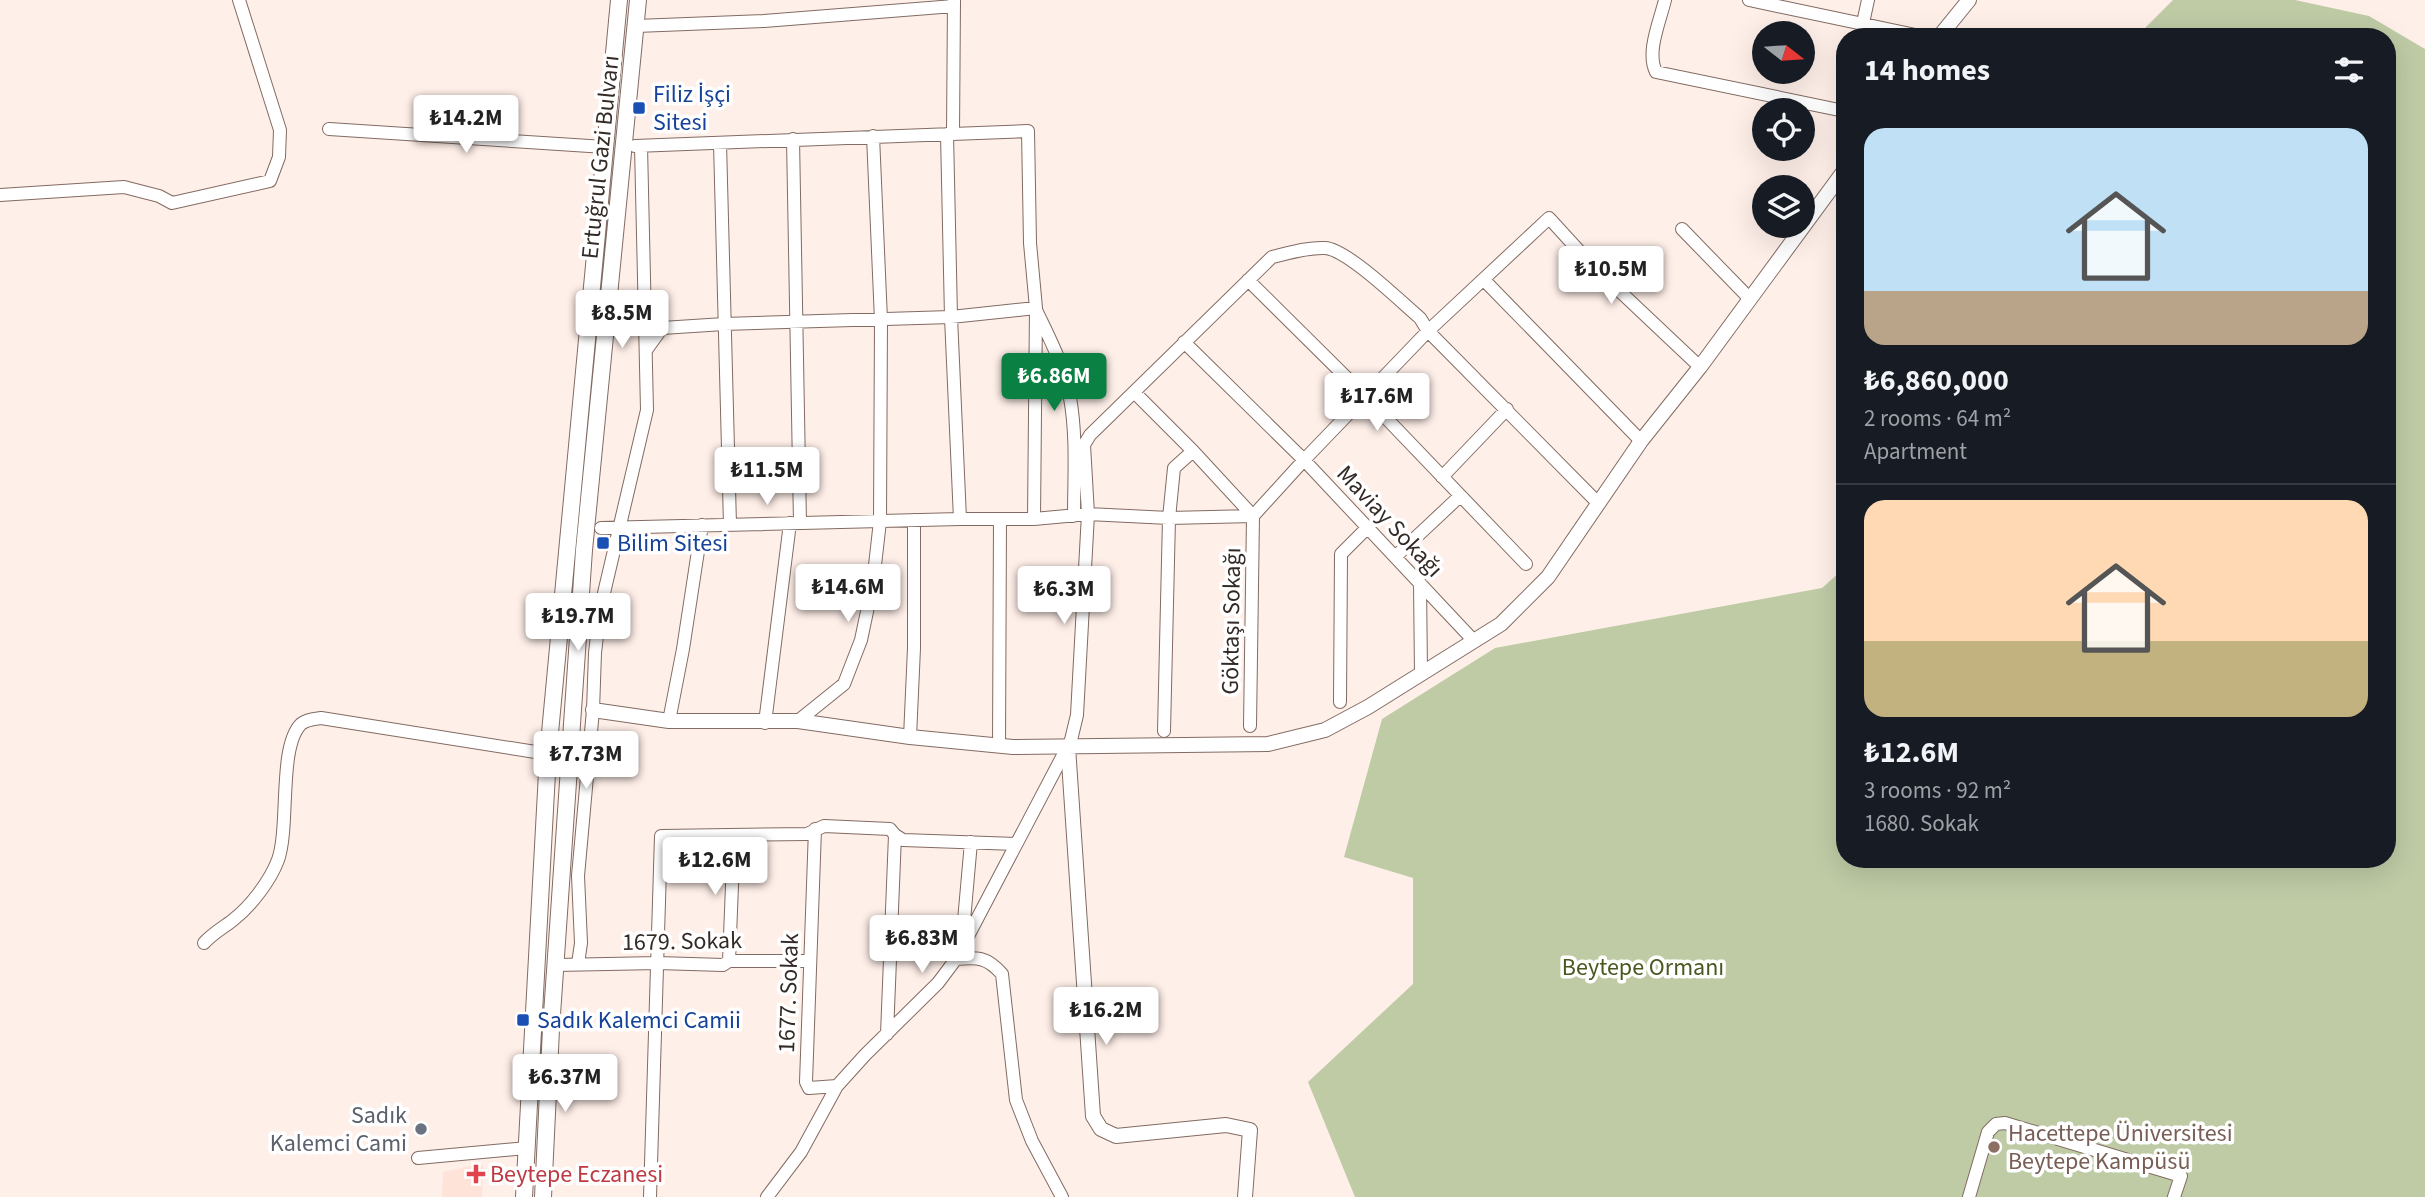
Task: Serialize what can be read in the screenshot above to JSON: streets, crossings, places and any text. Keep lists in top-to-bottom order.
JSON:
{
  "streets": {
    "main road": ["Ertuğrul Gazi Bulvarı"],
    "street": [
      "Maviay Sokağı",
      "Göktaşı Sokağı",
      "1679. Sokak",
      "1677. Sokak"
    ]
  },
  "crossings": [
    ["Ertuğrul Gazi Bulvarı", "1679. Sokak"],
    ["1679. Sokak", "1677. Sokak"]
  ],
  "parks": ["Beytepe Ormanı"],
  "places": {
    "transit": ["Filiz İşçi Sitesi", "Bilim Sitesi", "Sadık Kalemci Camii"],
    "other": ["Sadık Kalemci Cami", "Hacettepe Üniversitesi Beytepe Kampüsü"],
    "health": ["Beytepe Eczanesi"]
  },
  "north": "right",
  "page": {
    "heading": "14 homes",
    "price": [
      "₺14.2M",
      "₺10.5M",
      "₺8.5M",
      "₺6.86M",
      "₺17.6M",
      "₺11.5M",
      "₺14.6M",
      "₺6.3M",
      "₺19.7M",
      "₺7.73M",
      "₺12.6M",
      "₺6.83M",
      "₺16.2M",
      "₺6.37M"
    ],
    "list": [
      {
        "name": "₺6,860,000",
        "note": "2 rooms · 64 m² · Apartment"
      },
      {
        "name": "₺12.6M",
        "note": "3 rooms · 92 m² · 1680. Sokak"
      }
    ]
  }
}
